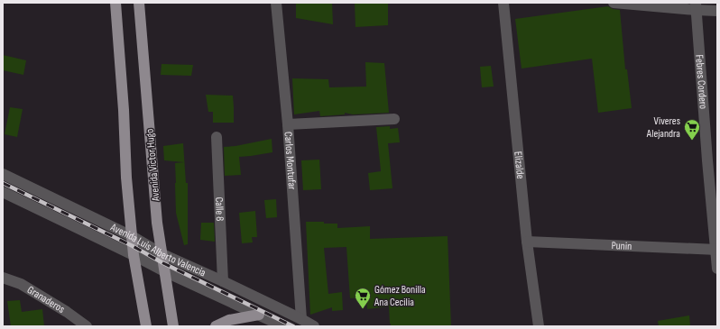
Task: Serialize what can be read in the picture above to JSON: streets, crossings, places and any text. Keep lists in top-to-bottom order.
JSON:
{
  "streets": {
    "main road": ["Avenida Victor Hugo"],
    "street": [
      "Febres Cordero",
      "Carlos Montufar",
      "Elizalde",
      "Calle 8",
      "Punin",
      "Avenida Luis Alberto Valencia",
      "Granaderos"
    ]
  },
  "crossings": [
    ["Febres Cordero", "Punin"],
    ["Carlos Montufar", "Avenida Luis Alberto Valencia"],
    ["Avenida Victor Hugo", "Avenida Luis Alberto Valencia"],
    ["Elizalde", "Punin"],
    ["Calle 8", "Avenida Luis Alberto Valencia"]
  ],
  "places": {
    "supermarket": ["Viveres Alejandra", "Gómez Bonilla Ana Cecilia"]
  }
}
